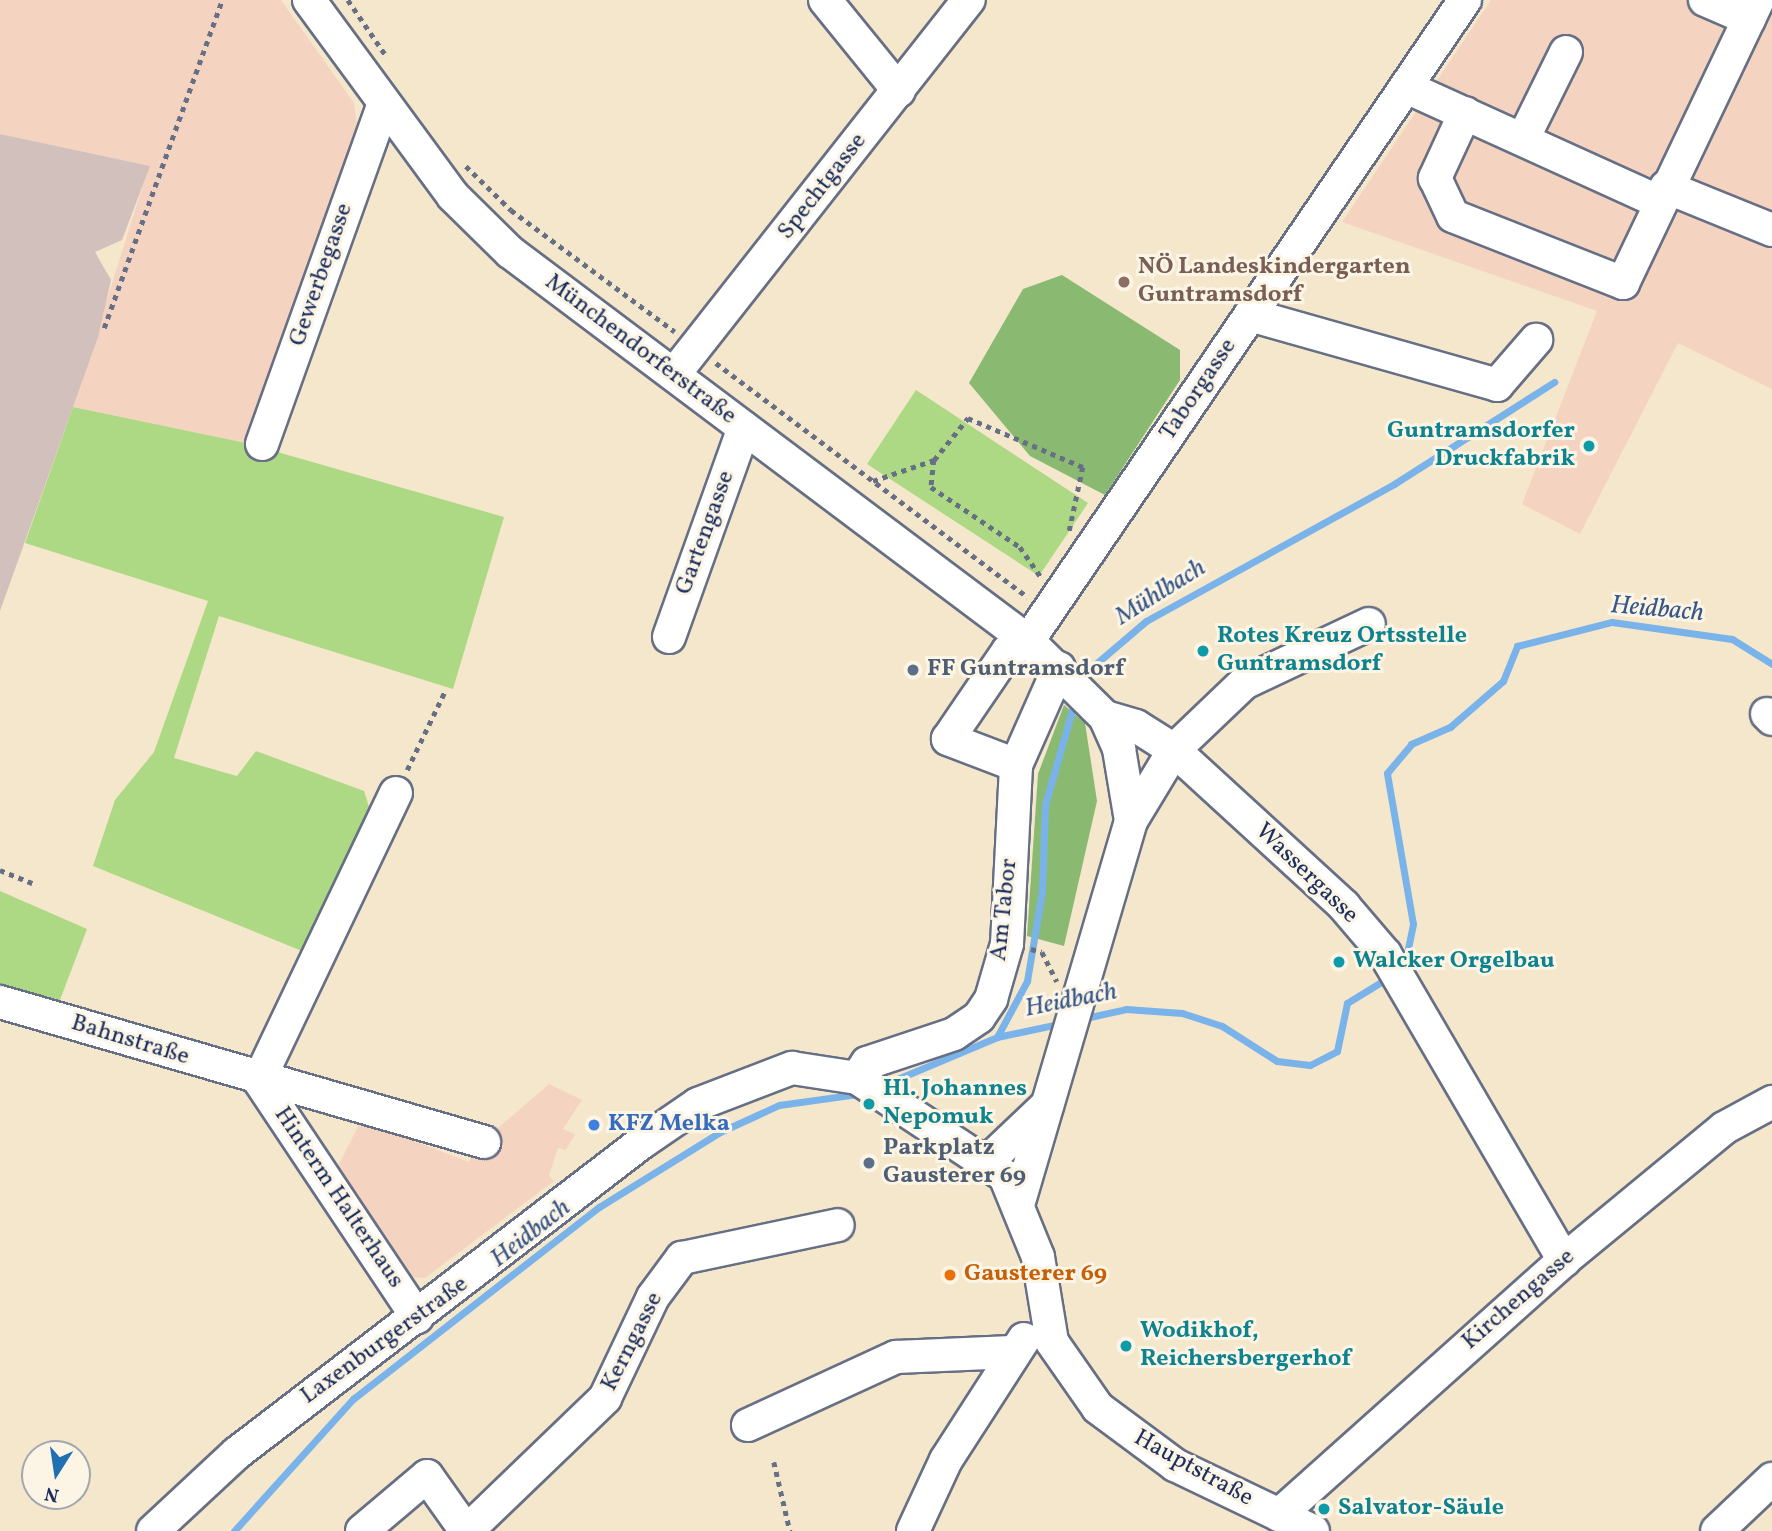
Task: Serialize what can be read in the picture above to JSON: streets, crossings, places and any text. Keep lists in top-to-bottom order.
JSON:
{
  "streets": {
    "street": [
      "Spechtgasse",
      "Gewerbegasse",
      "Münchendorferstraße",
      "Taborgasse",
      "Gartengasse",
      "Wassergasse",
      "Am Tabor",
      "Bahnstraße",
      "Hinterm Halterhaus",
      "Kirchengasse",
      "Laxenburgerstraße",
      "Kerngasse",
      "Hauptstraße"
    ]
  },
  "crossings": [
    ["Spechtgasse", "Münchendorferstraße"],
    ["Gewerbegasse", "Münchendorferstraße"],
    ["Münchendorferstraße", "Taborgasse"],
    ["Münchendorferstraße", "Gartengasse"],
    ["Taborgasse", "Am Tabor"],
    ["Wassergasse", "Kirchengasse"],
    ["Am Tabor", "Laxenburgerstraße"],
    ["Bahnstraße", "Hinterm Halterhaus"],
    ["Hinterm Halterhaus", "Laxenburgerstraße"],
    ["Kirchengasse", "Hauptstraße"],
    ["Laxenburgerstraße", "Hauptstraße"]
  ],
  "water": ["Mühlbach", "Heidbach"],
  "places": [
    "NÖ Landeskindergarten Guntramsdorf",
    "Guntramsdorfer Druckfabrik",
    "Rotes Kreuz Ortsstelle Guntramsdorf",
    "FF Guntramsdorf",
    "Walcker Orgelbau",
    "Hl. Johannes Nepomuk",
    "KFZ Melka",
    "Parkplatz Gausterer 69",
    "Gausterer 69",
    "Wodikhof, Reichersbergerhof",
    "Salvator-Säule"
  ],
  "north": "bottom"
}
